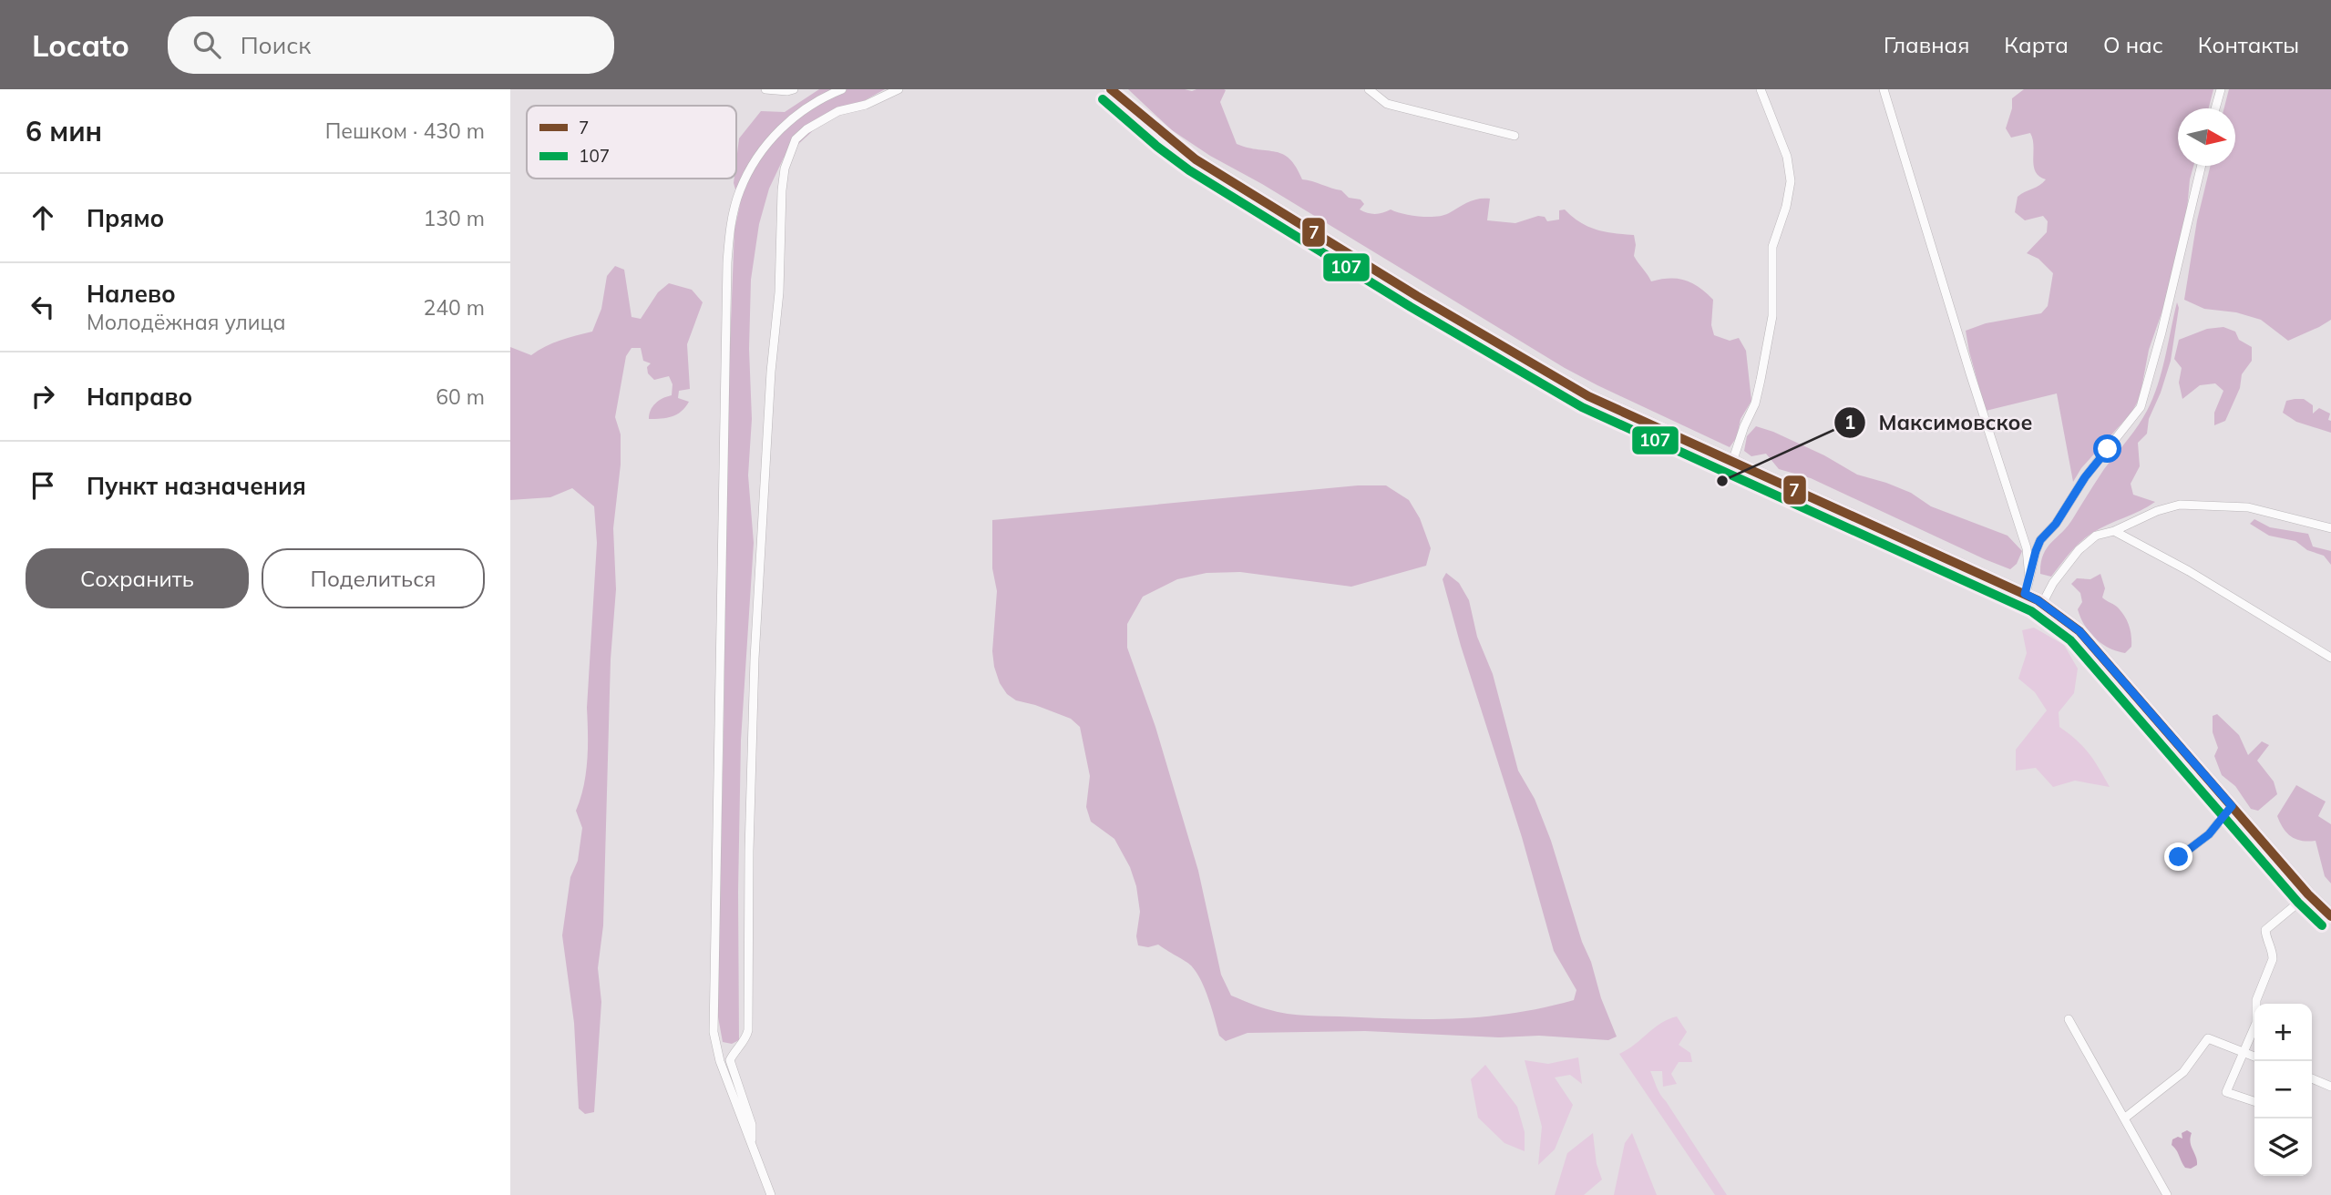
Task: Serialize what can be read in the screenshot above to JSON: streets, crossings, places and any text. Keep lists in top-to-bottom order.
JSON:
{
  "places": ["Максимовское"],
  "lines": ["transit line 7", "transit line 107"],
  "legend": ["7", "107"],
  "north": "right",
  "page": {
    "header": "Locato",
    "search": "Поиск",
    "nav": [
      "Главная",
      "Карта",
      "О нас",
      "Контакты"
    ],
    "heading": ["6 мин", "Пешком · 430 m"],
    "list": [
      ["Прямо", "130 m"],
      ["Налево", "Молодёжная улица", "240 m"],
      ["Направо", "60 m"],
      "Пункт назначения"
    ],
    "buttons": ["Сохранить", "Поделиться"],
    "map_buttons": ["+", "−"]
  }
}
